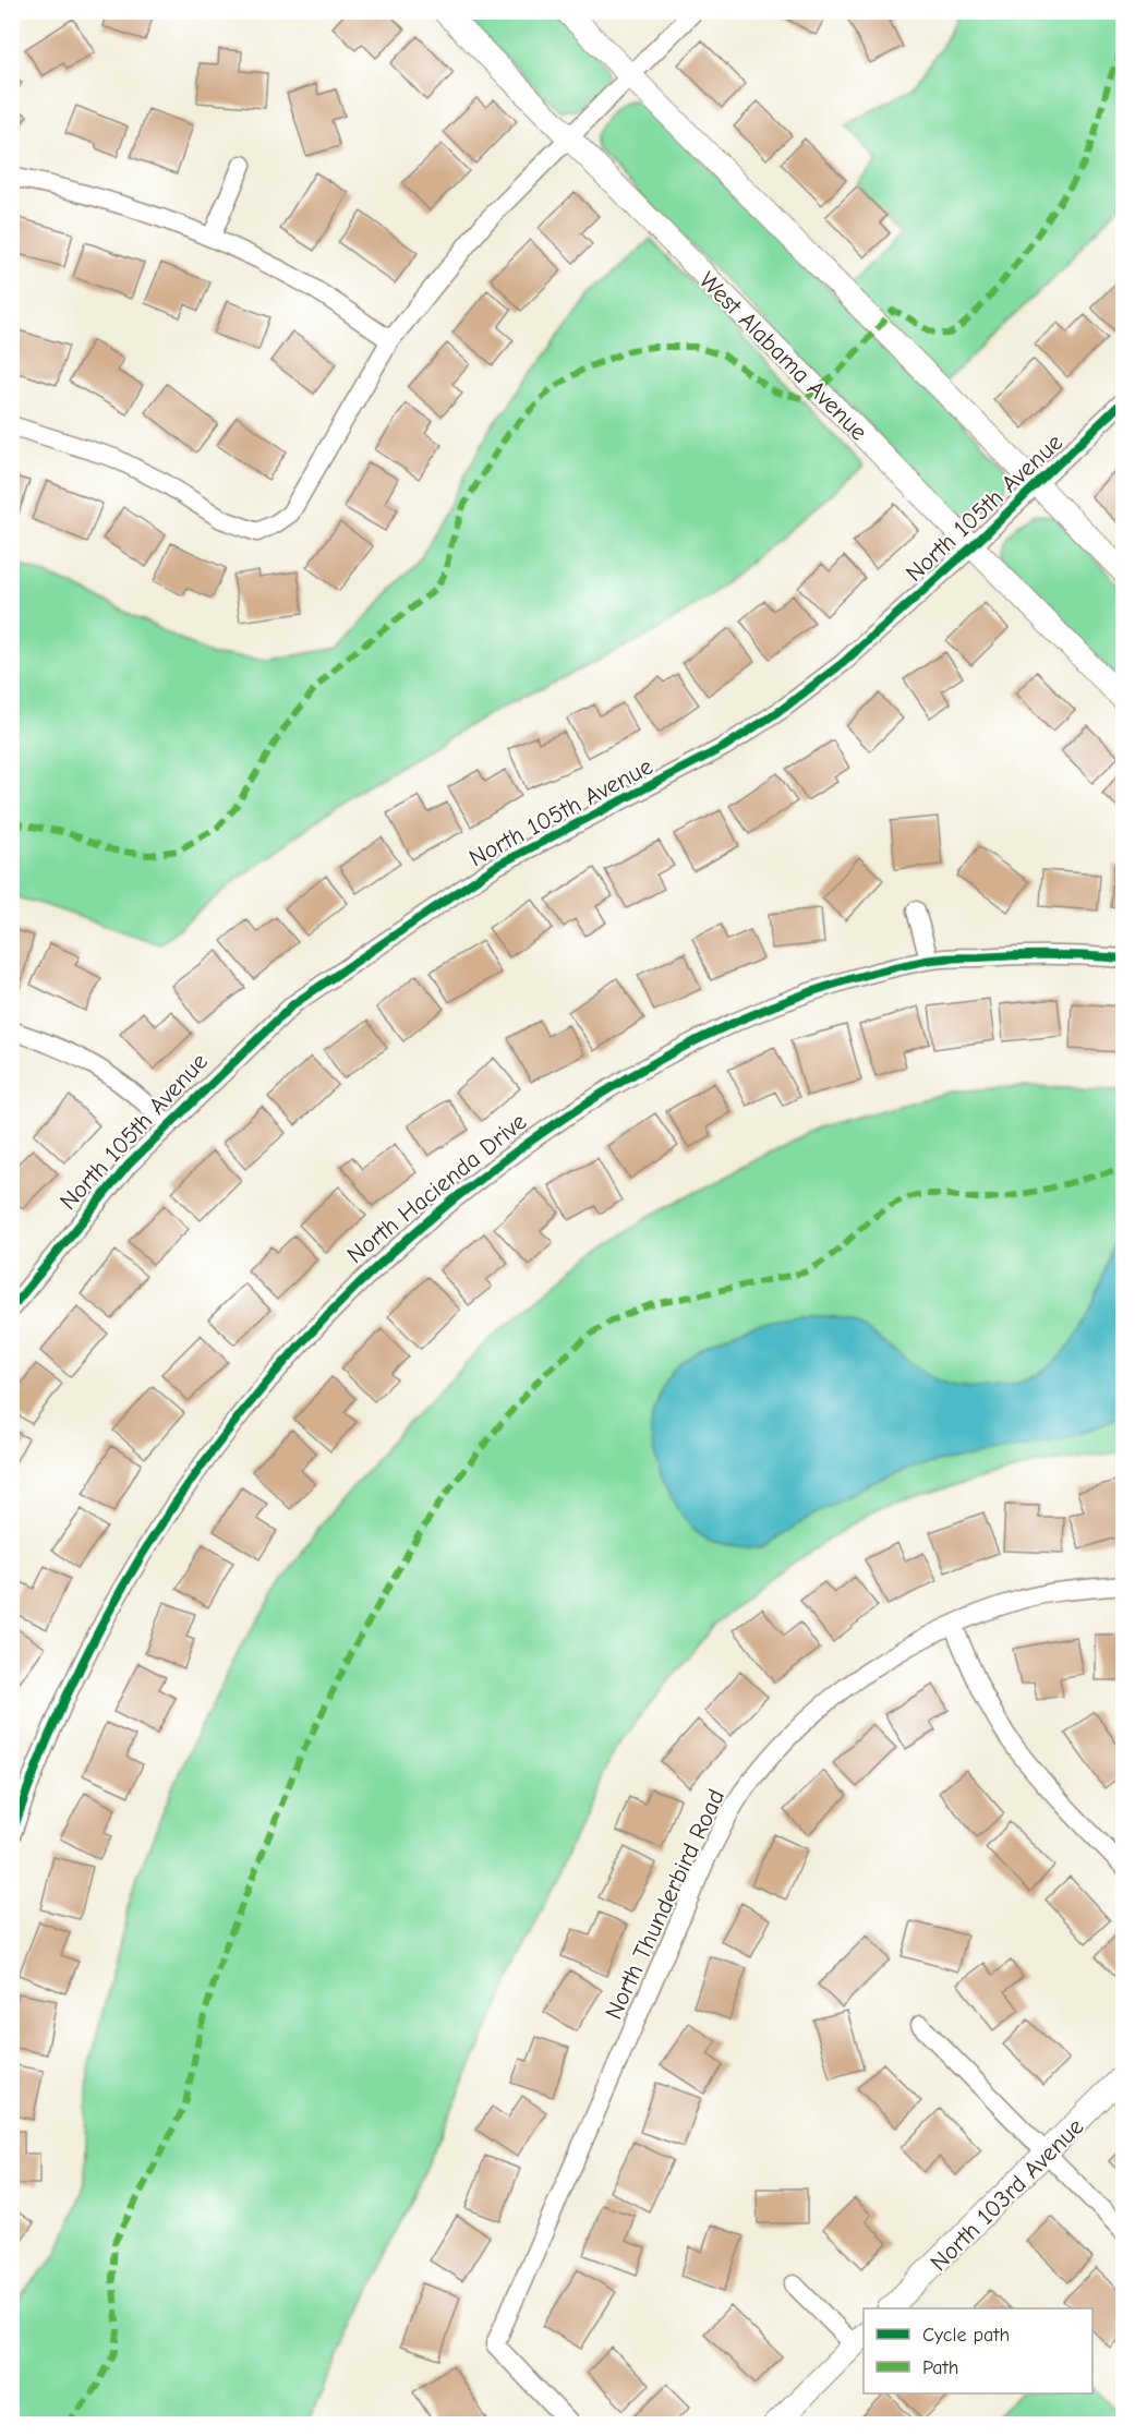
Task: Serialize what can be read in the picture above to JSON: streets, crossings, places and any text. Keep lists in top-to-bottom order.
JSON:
{
  "streets": {
    "street": [
      "West Alabama Avenue",
      "North 105th Avenue",
      "North Hacienda Drive",
      "North Thunderbird Road",
      "North 103rd Avenue"
    ]
  },
  "crossings": [
    ["West Alabama Avenue", "North 105th Avenue"]
  ],
  "legend": ["Cycle path", "Path"]
}
